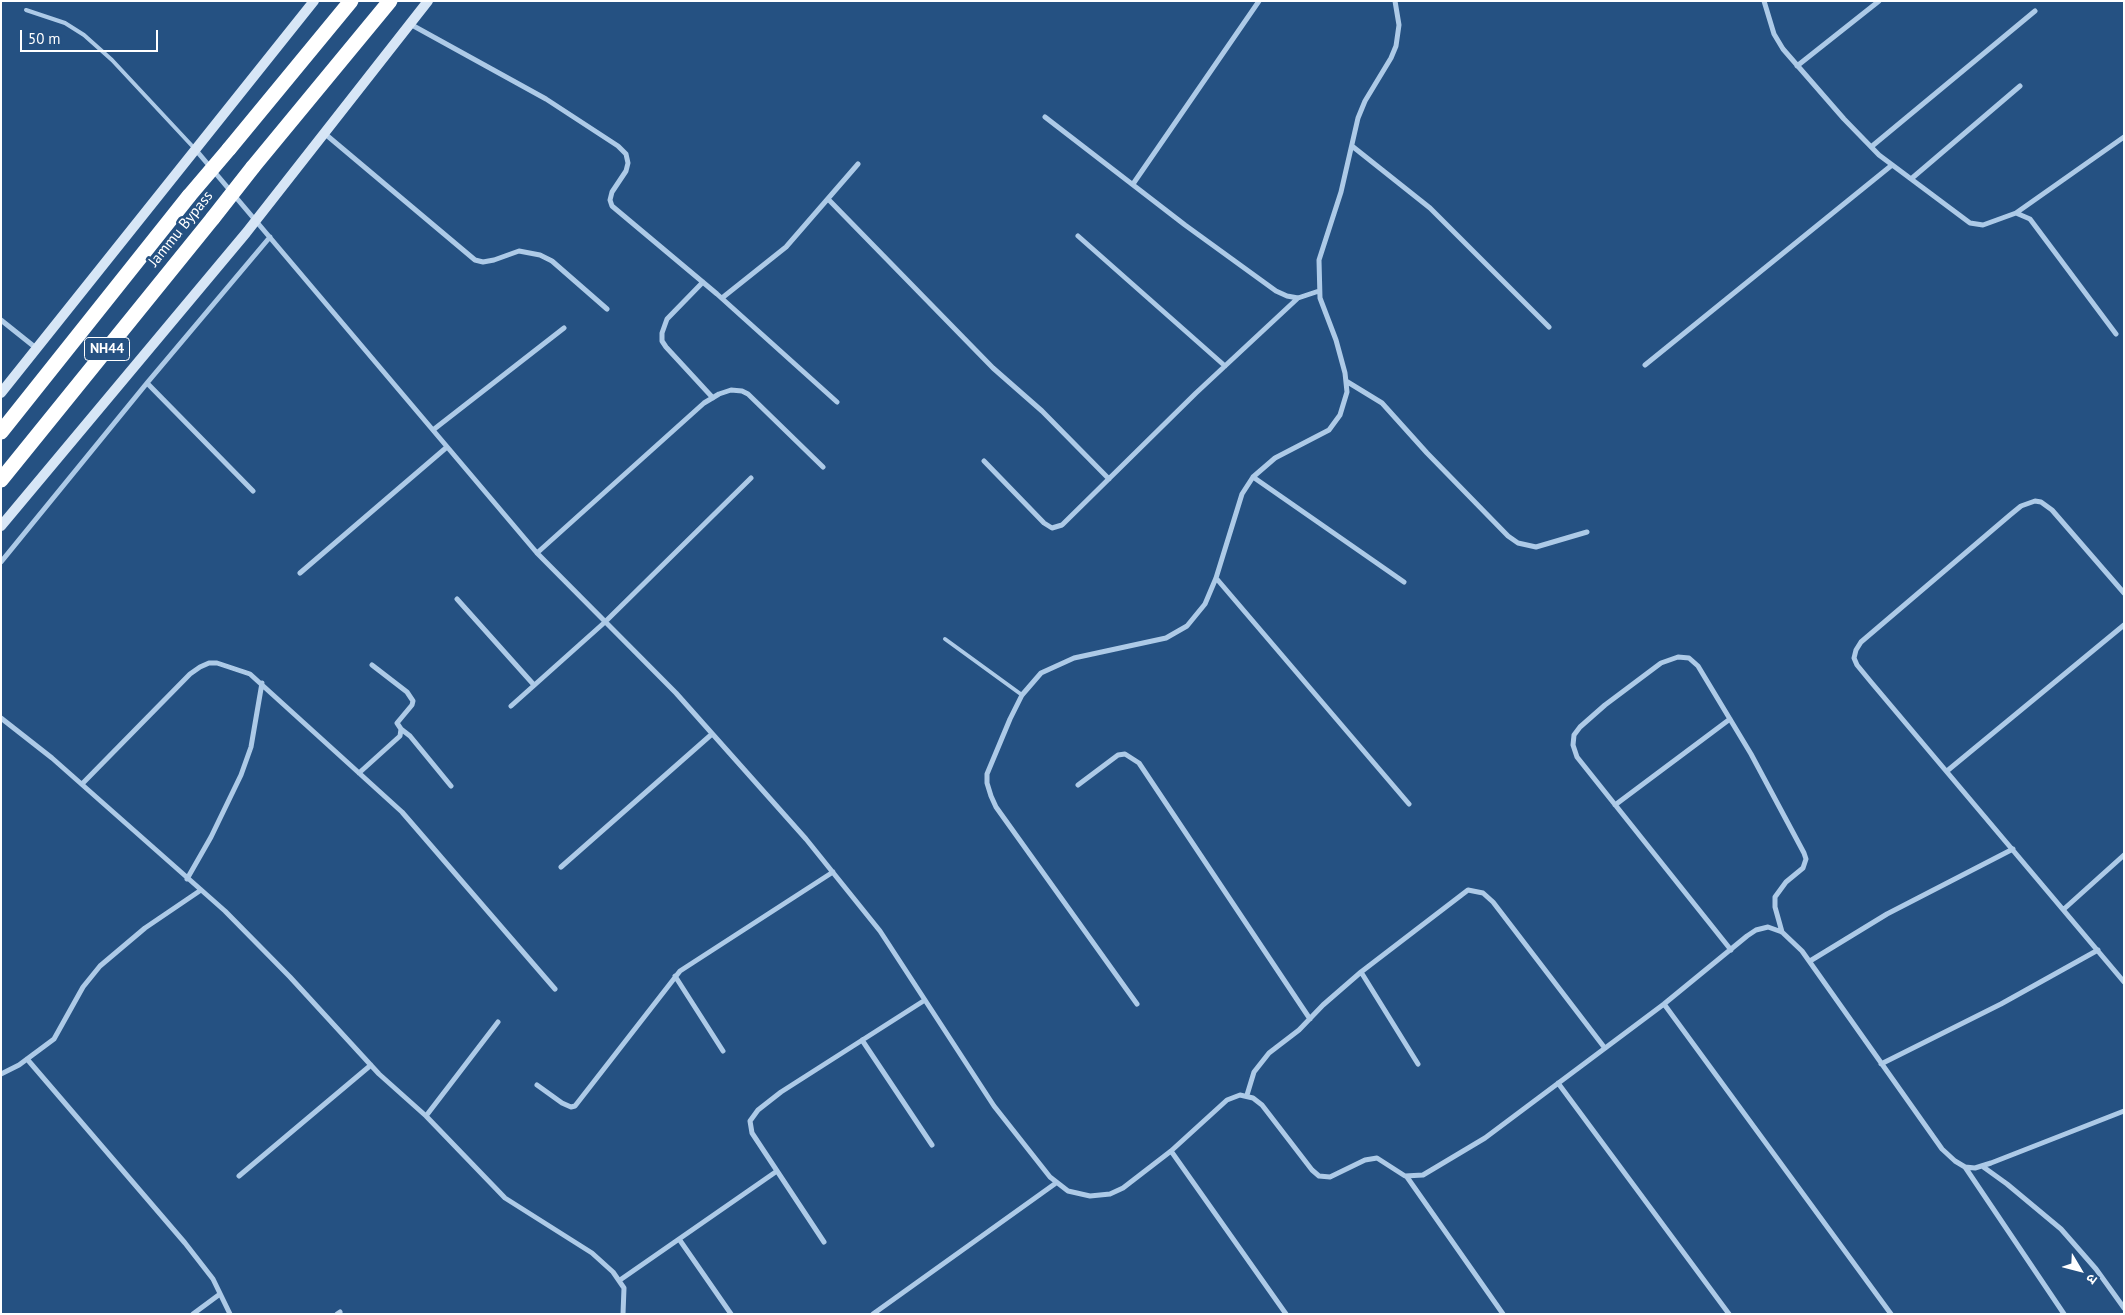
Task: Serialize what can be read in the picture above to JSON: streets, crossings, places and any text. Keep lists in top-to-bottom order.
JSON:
{
  "streets": {
    "highway": ["Jammu Bypass", "NH44"]
  },
  "scale_bar": "50 m",
  "north": "bottom right"
}
